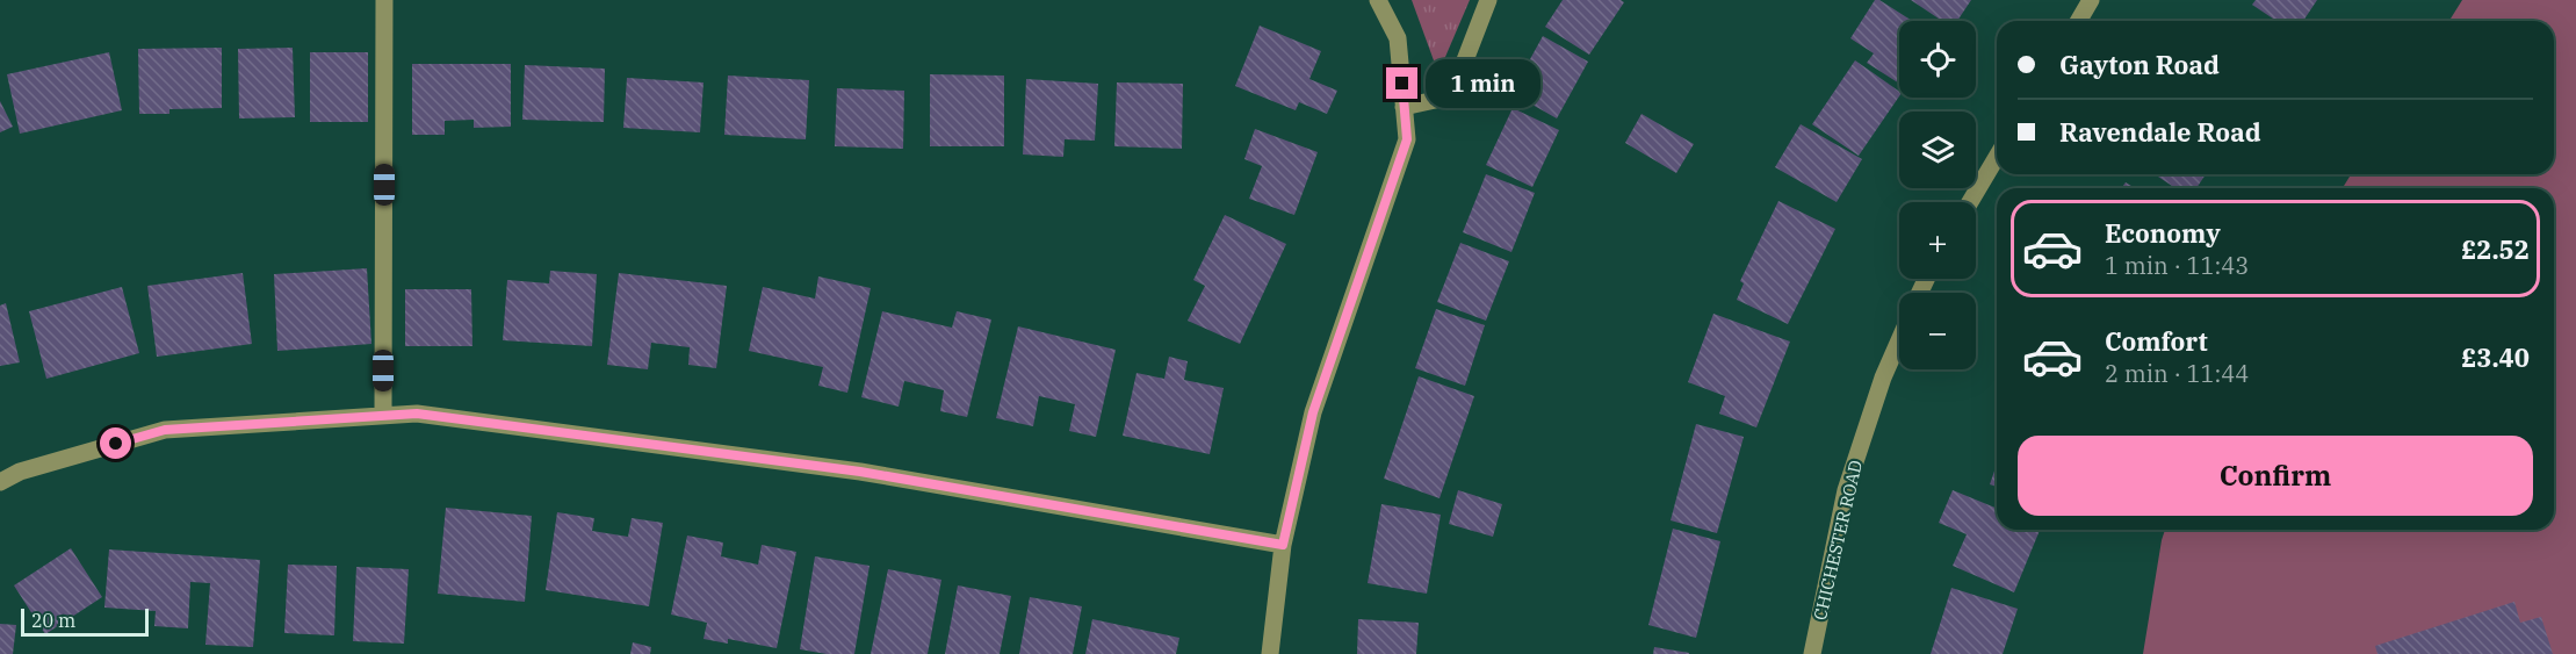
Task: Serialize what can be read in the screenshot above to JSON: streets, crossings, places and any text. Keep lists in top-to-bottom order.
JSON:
{
  "streets": {
    "street": ["CHICHESTER ROAD"]
  },
  "scale_bar": "20 m",
  "page": {
    "map_buttons": ["+", "−"],
    "banner": ["Gayton Road", "Ravendale Road"],
    "bubble": "1 min",
    "list": [
      {
        "name": "Economy",
        "note": "1 min · 11:43",
        "value": "£2.52"
      },
      {
        "name": "Comfort",
        "note": "2 min · 11:44",
        "value": "£3.40"
      }
    ],
    "buttons": "Confirm",
    "scale": "20 m"
  }
}
